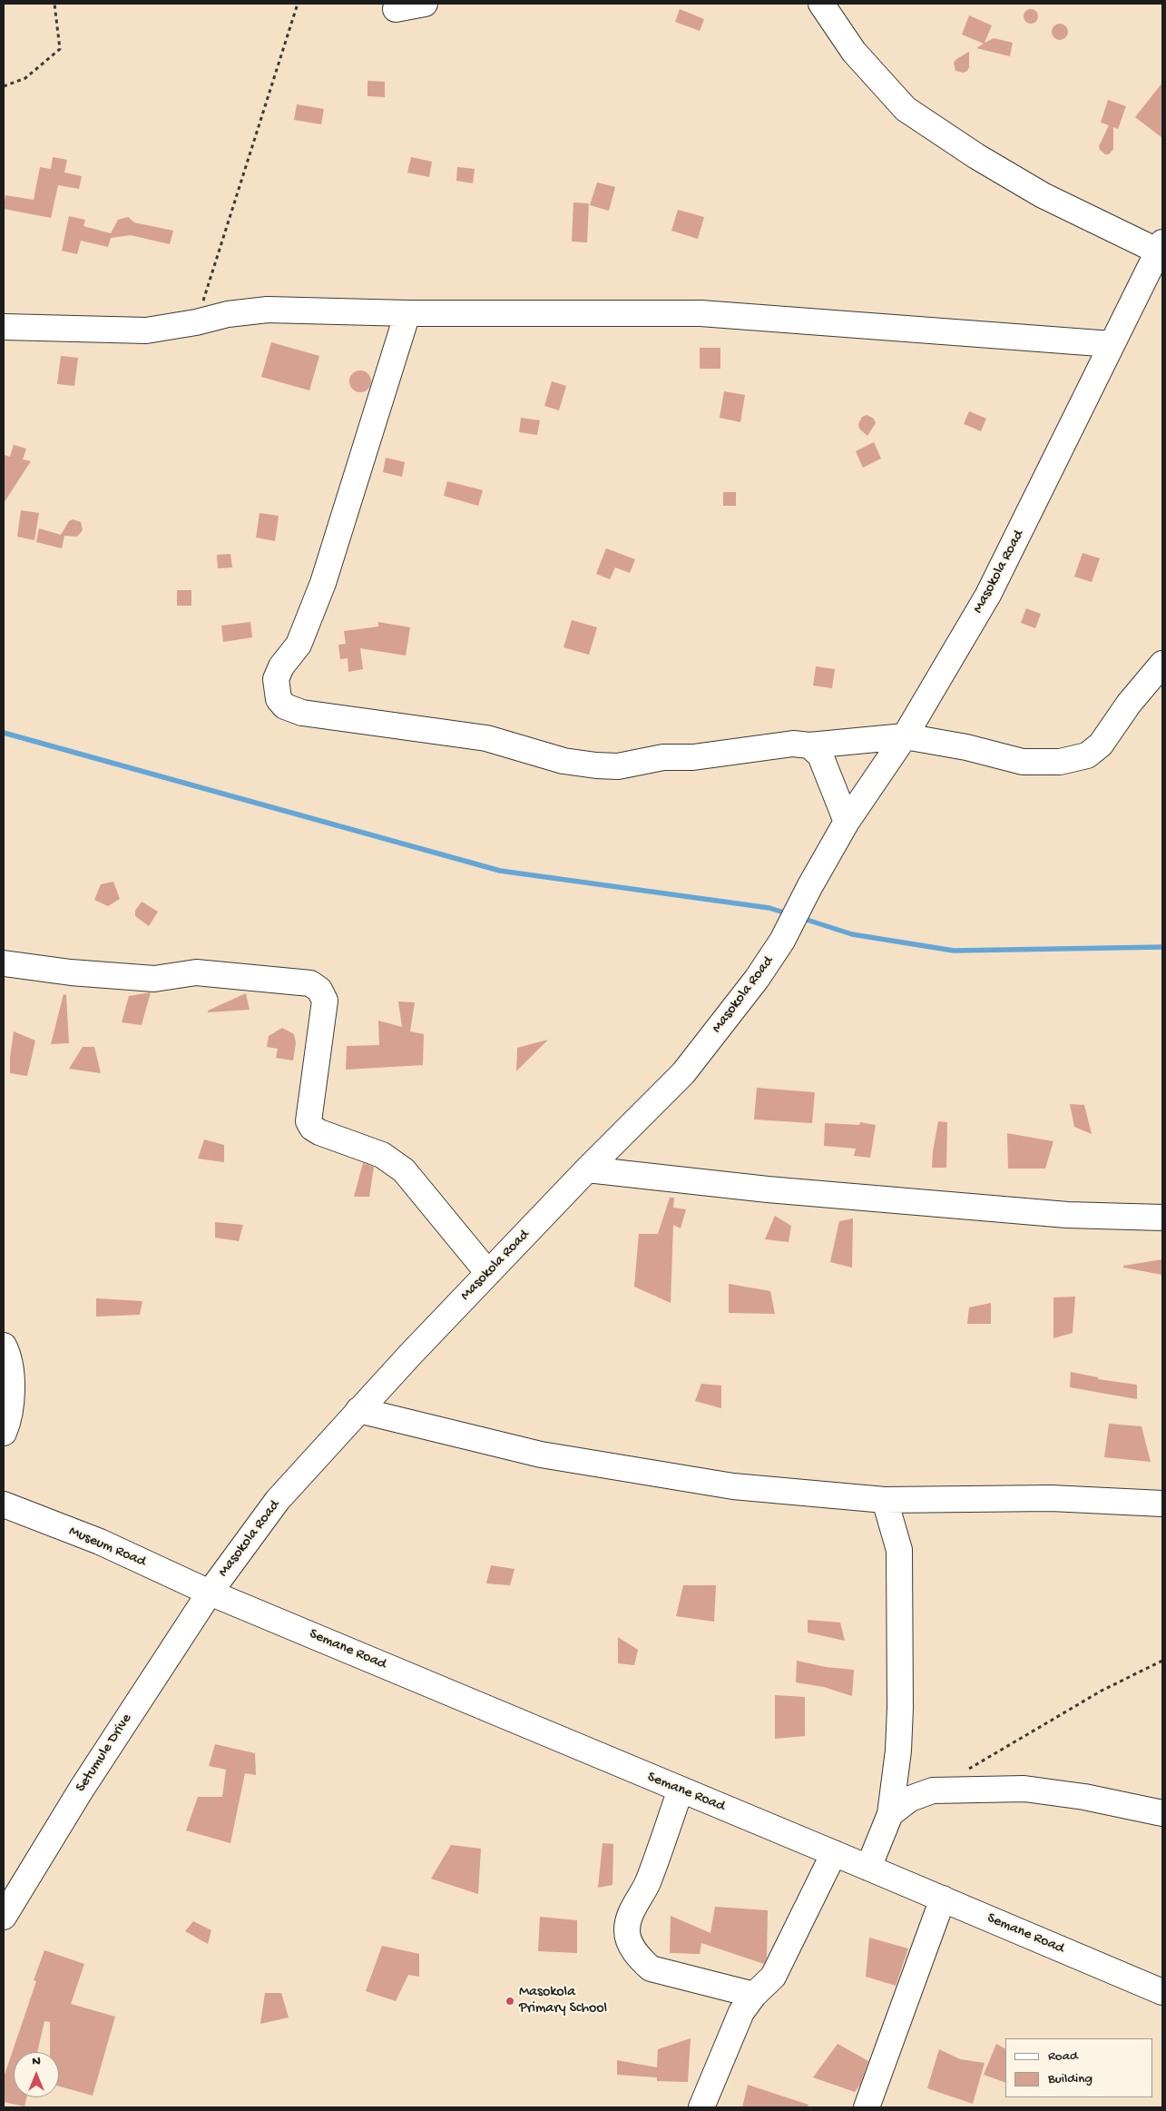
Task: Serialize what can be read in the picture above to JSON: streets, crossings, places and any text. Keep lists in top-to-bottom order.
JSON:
{
  "streets": {
    "street": [
      "Masokola Road",
      "Museum Road",
      "Semane Road",
      "Setumule Drive"
    ]
  },
  "crossings": [
    ["Masokola Road", "Museum Road"],
    ["Masokola Road", "Semane Road"],
    ["Masokola Road", "Setumule Drive"],
    ["Museum Road", "Semane Road"],
    ["Museum Road", "Setumule Drive"],
    ["Semane Road", "Setumule Drive"]
  ],
  "places": ["Masokola Primary School"],
  "legend": ["Road", "Building"],
  "north": "top"
}
